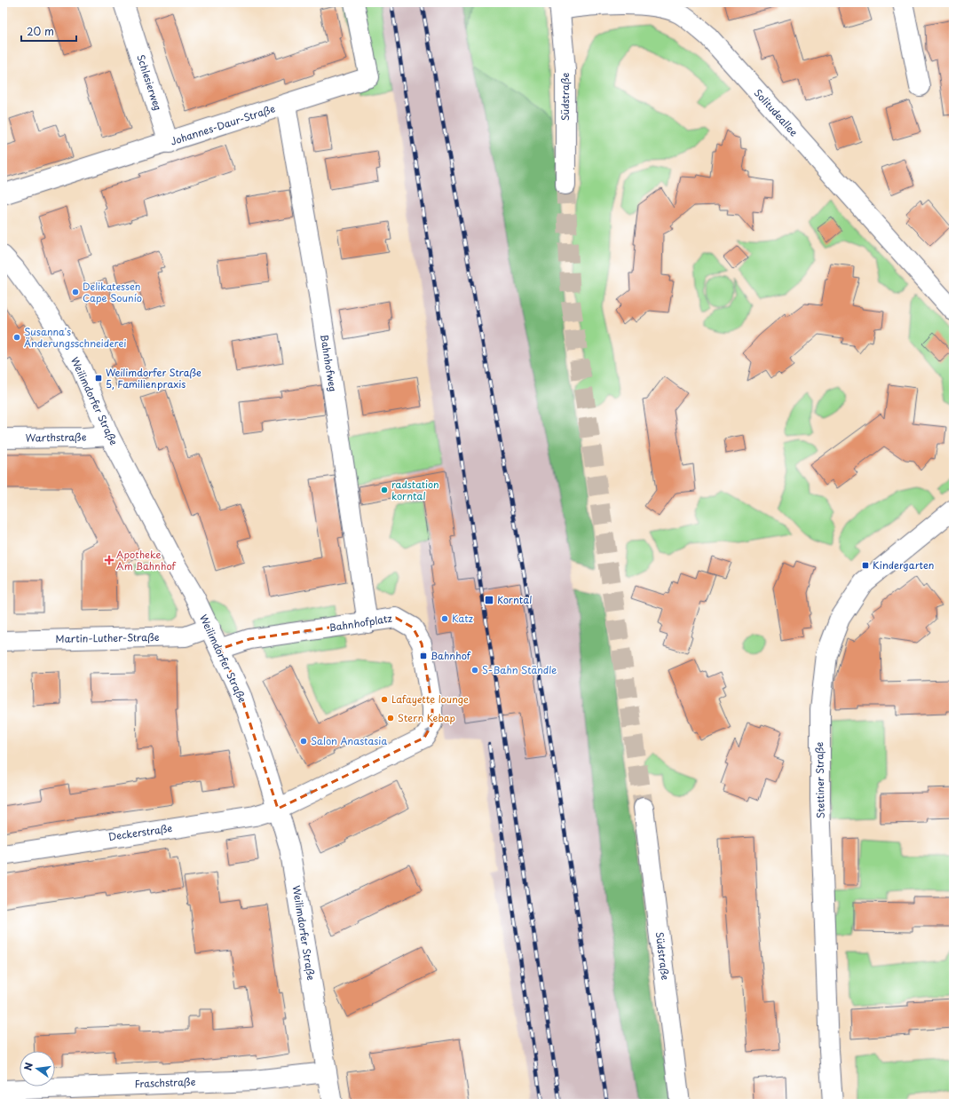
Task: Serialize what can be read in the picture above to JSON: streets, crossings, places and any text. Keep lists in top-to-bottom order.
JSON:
{
  "streets": {
    "street": [
      "Schlesierweg",
      "Südstraße",
      "Solitudeallee",
      "Johannes-Daur-Straße",
      "Bahnhofweg",
      "Weilimdorfer Straße",
      "Warthstraße",
      "Bahnhofplatz",
      "Martin-Luther-Straße",
      "Stettiner Straße",
      "Deckerstraße",
      "Fraschstraße"
    ]
  },
  "crossings": [
    ["Schlesierweg", "Johannes-Daur-Straße"],
    ["Südstraße", "Solitudeallee"],
    ["Johannes-Daur-Straße", "Bahnhofweg"],
    ["Bahnhofweg", "Bahnhofplatz"],
    ["Weilimdorfer Straße", "Warthstraße"],
    ["Weilimdorfer Straße", "Bahnhofplatz"],
    ["Weilimdorfer Straße", "Martin-Luther-Straße"],
    ["Weilimdorfer Straße", "Deckerstraße"],
    ["Weilimdorfer Straße", "Fraschstraße"],
    ["Bahnhofplatz", "Deckerstraße"]
  ],
  "places": {
    "other": [
      "Delikatessen Cape Sounío",
      "Susanna's Änderungsschneiderei",
      "radstation korntal",
      "Katz",
      "S-Bahn Ständle",
      "Lafayette lounge",
      "Stern Kebap",
      "Salon Anastasia"
    ],
    "transit": [
      "Weilimdorfer Straße 5, Familienpraxis",
      "Kindergarten",
      "Korntal",
      "Bahnhof"
    ],
    "health": ["Apotheke Am Bahnhof"]
  },
  "scale_bar": "20 m",
  "north": "left"
}
